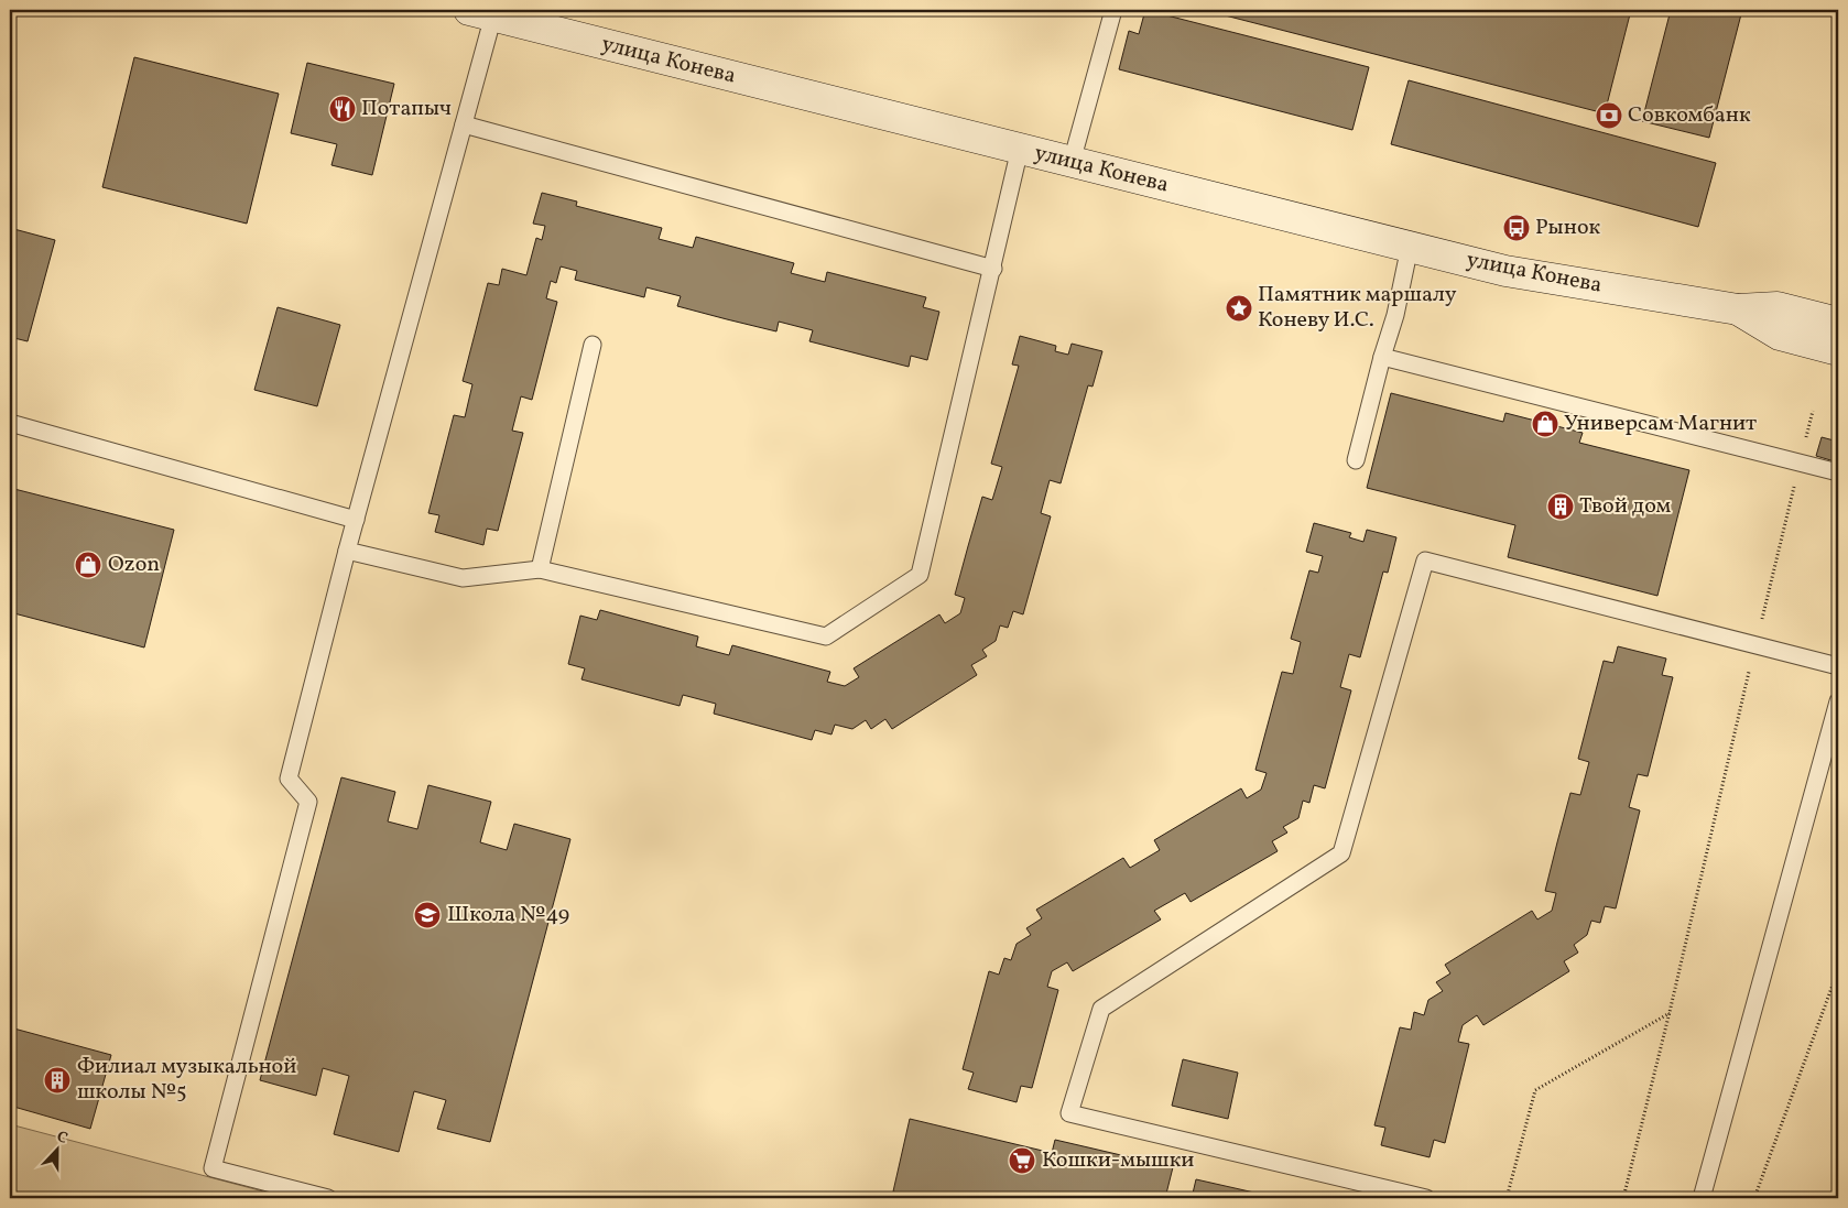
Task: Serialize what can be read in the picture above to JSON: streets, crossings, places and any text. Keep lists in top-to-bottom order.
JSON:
{
  "streets": {
    "street": ["улица Конева"]
  },
  "places": {
    "restaurant": ["Потапыч"],
    "bank": ["Совкомбанк"],
    "bus stop": ["Рынок"],
    "place": ["Памятник маршалу Коневу И.С."],
    "shop": ["Универсам Магнит", "Ozon"],
    "building": ["Твой дом", "Филиал музыкальной школы №5"],
    "school or university": ["Школа №49"],
    "supermarket": ["Кошки-мышки"]
  },
  "north": "top"
}
